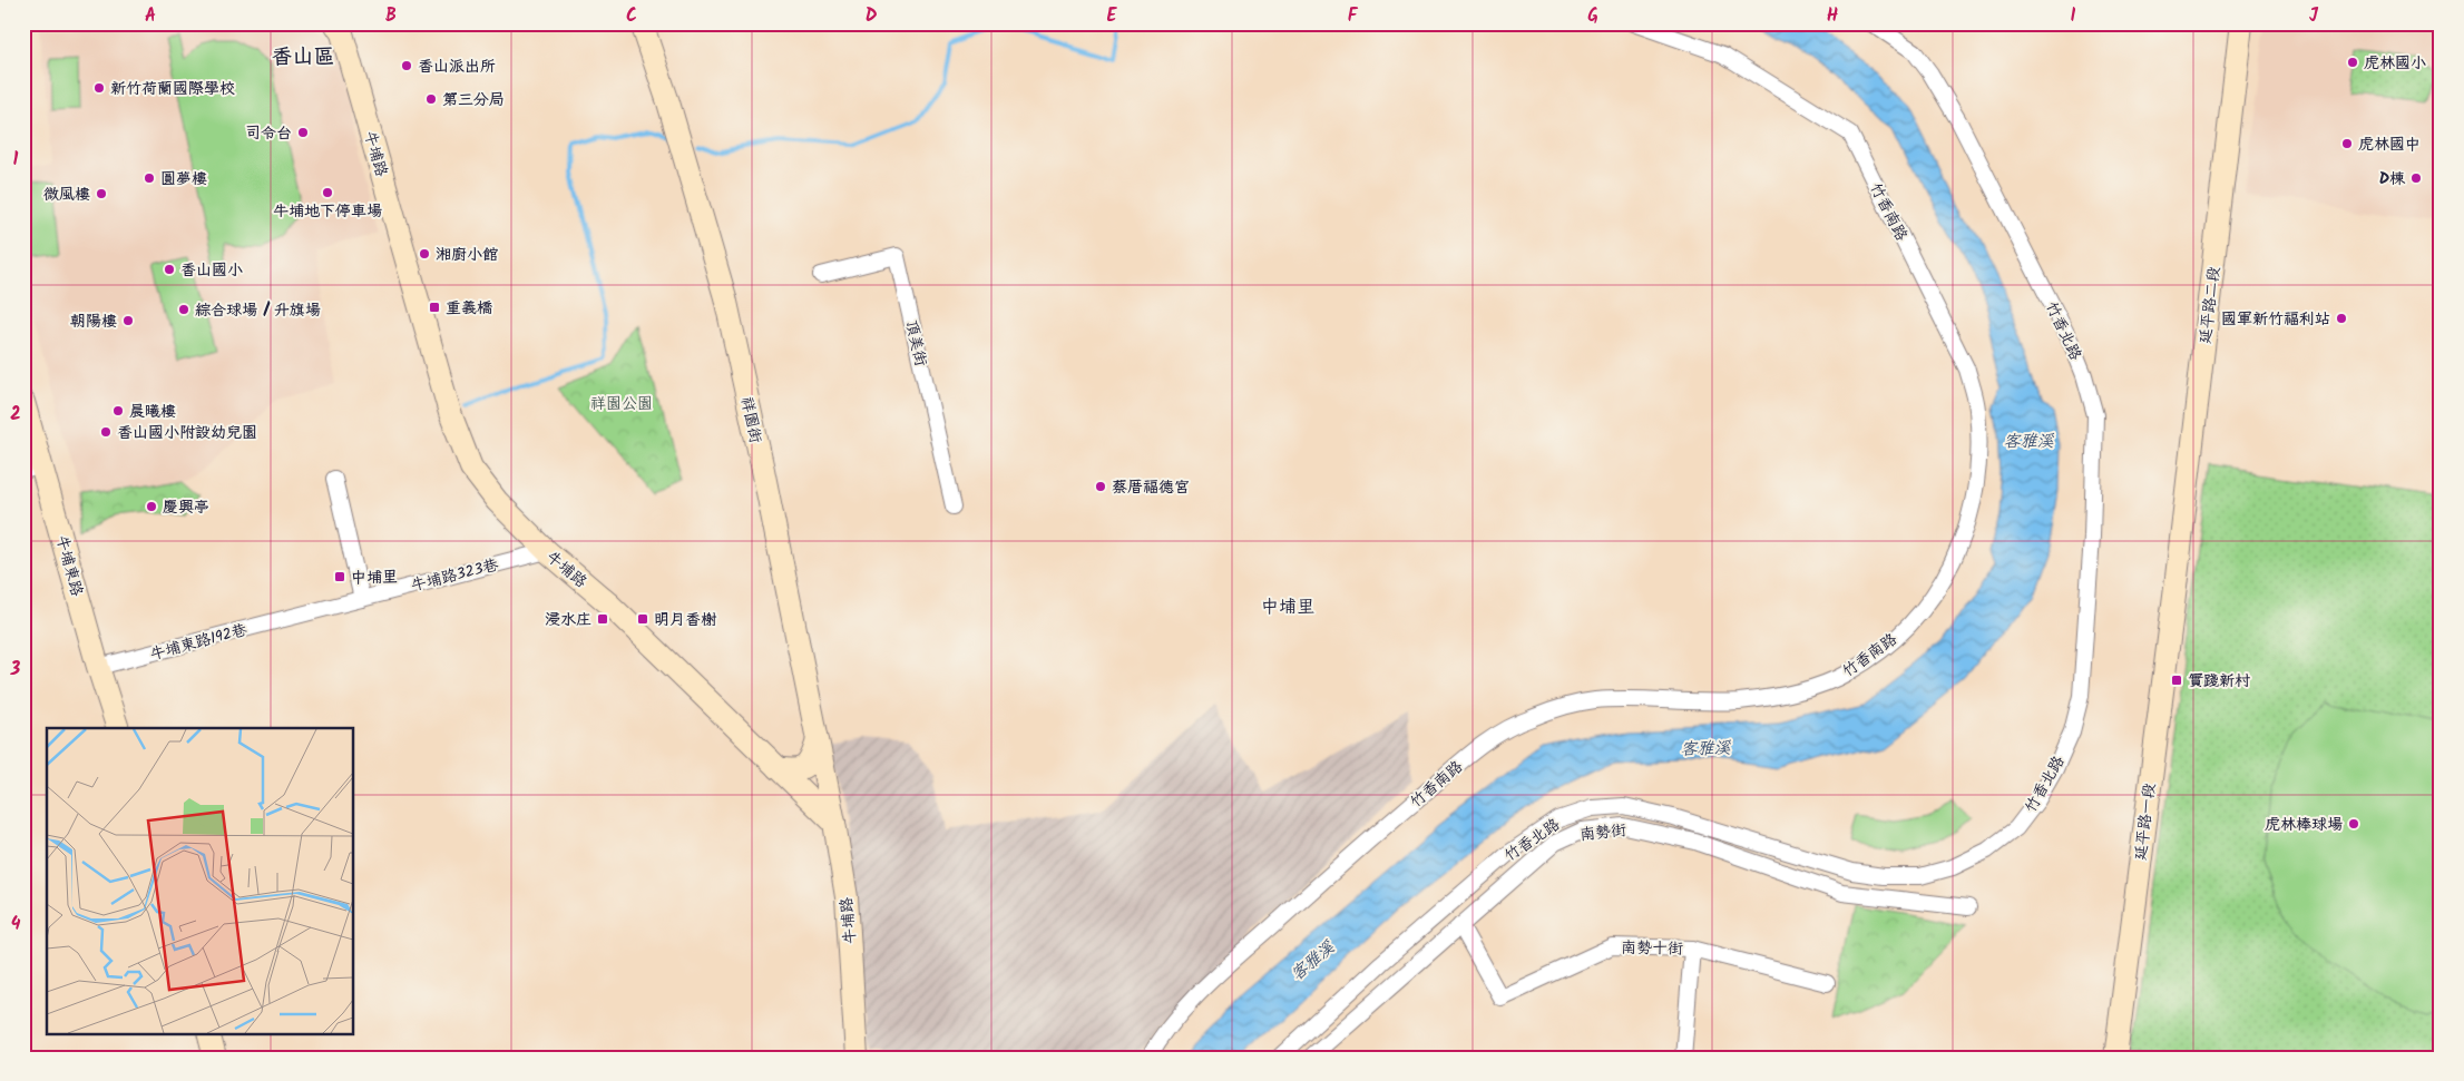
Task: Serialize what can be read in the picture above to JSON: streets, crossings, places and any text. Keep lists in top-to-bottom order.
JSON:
{
  "streets": {
    "street": [
      "牛埔路",
      "竹香南路",
      "延平路二段",
      "竹香北路",
      "頂美街",
      "祥園街",
      "牛埔東路",
      "牛埔路323巷",
      "牛埔東路192巷",
      "延平路一段",
      "南勢街",
      "南勢十街"
    ]
  },
  "crossings": [
    ["牛埔路", "祥園街"],
    ["牛埔路", "牛埔路323巷"],
    ["延平路二段", "延平路一段"],
    ["牛埔東路", "牛埔東路192巷"],
    ["牛埔路323巷", "牛埔東路192巷"],
    ["南勢街", "南勢十街"]
  ],
  "districts": ["香山區", "中埔里"],
  "water": ["客雅溪"],
  "parks": ["祥園公園"],
  "places": {
    "other": [
      "虎林國小",
      "香山派出所",
      "新竹荷蘭國際學校",
      "第三分局",
      "司令台",
      "虎林國中",
      "圓夢樓",
      "D棟",
      "牛埔地下停車場",
      "微風樓",
      "湘廚小館",
      "香山國小",
      "綜合球場 / 升旗場",
      "國軍新竹福利站",
      "朝陽樓",
      "晨曦樓",
      "香山國小附設幼兒園",
      "蔡厝福德宮",
      "慶興亭",
      "虎林棒球場"
    ],
    "transit": [
      "重義橋",
      "中埔里",
      "浸水庄",
      "明月香榭",
      "實踐新村"
    ]
  },
  "grid": {
    "columns": [
      "A",
      "B",
      "C",
      "D",
      "E",
      "F",
      "G",
      "H",
      "I",
      "J"
    ],
    "rows": [
      "1",
      "2",
      "3",
      "4"
    ]
  }
}
